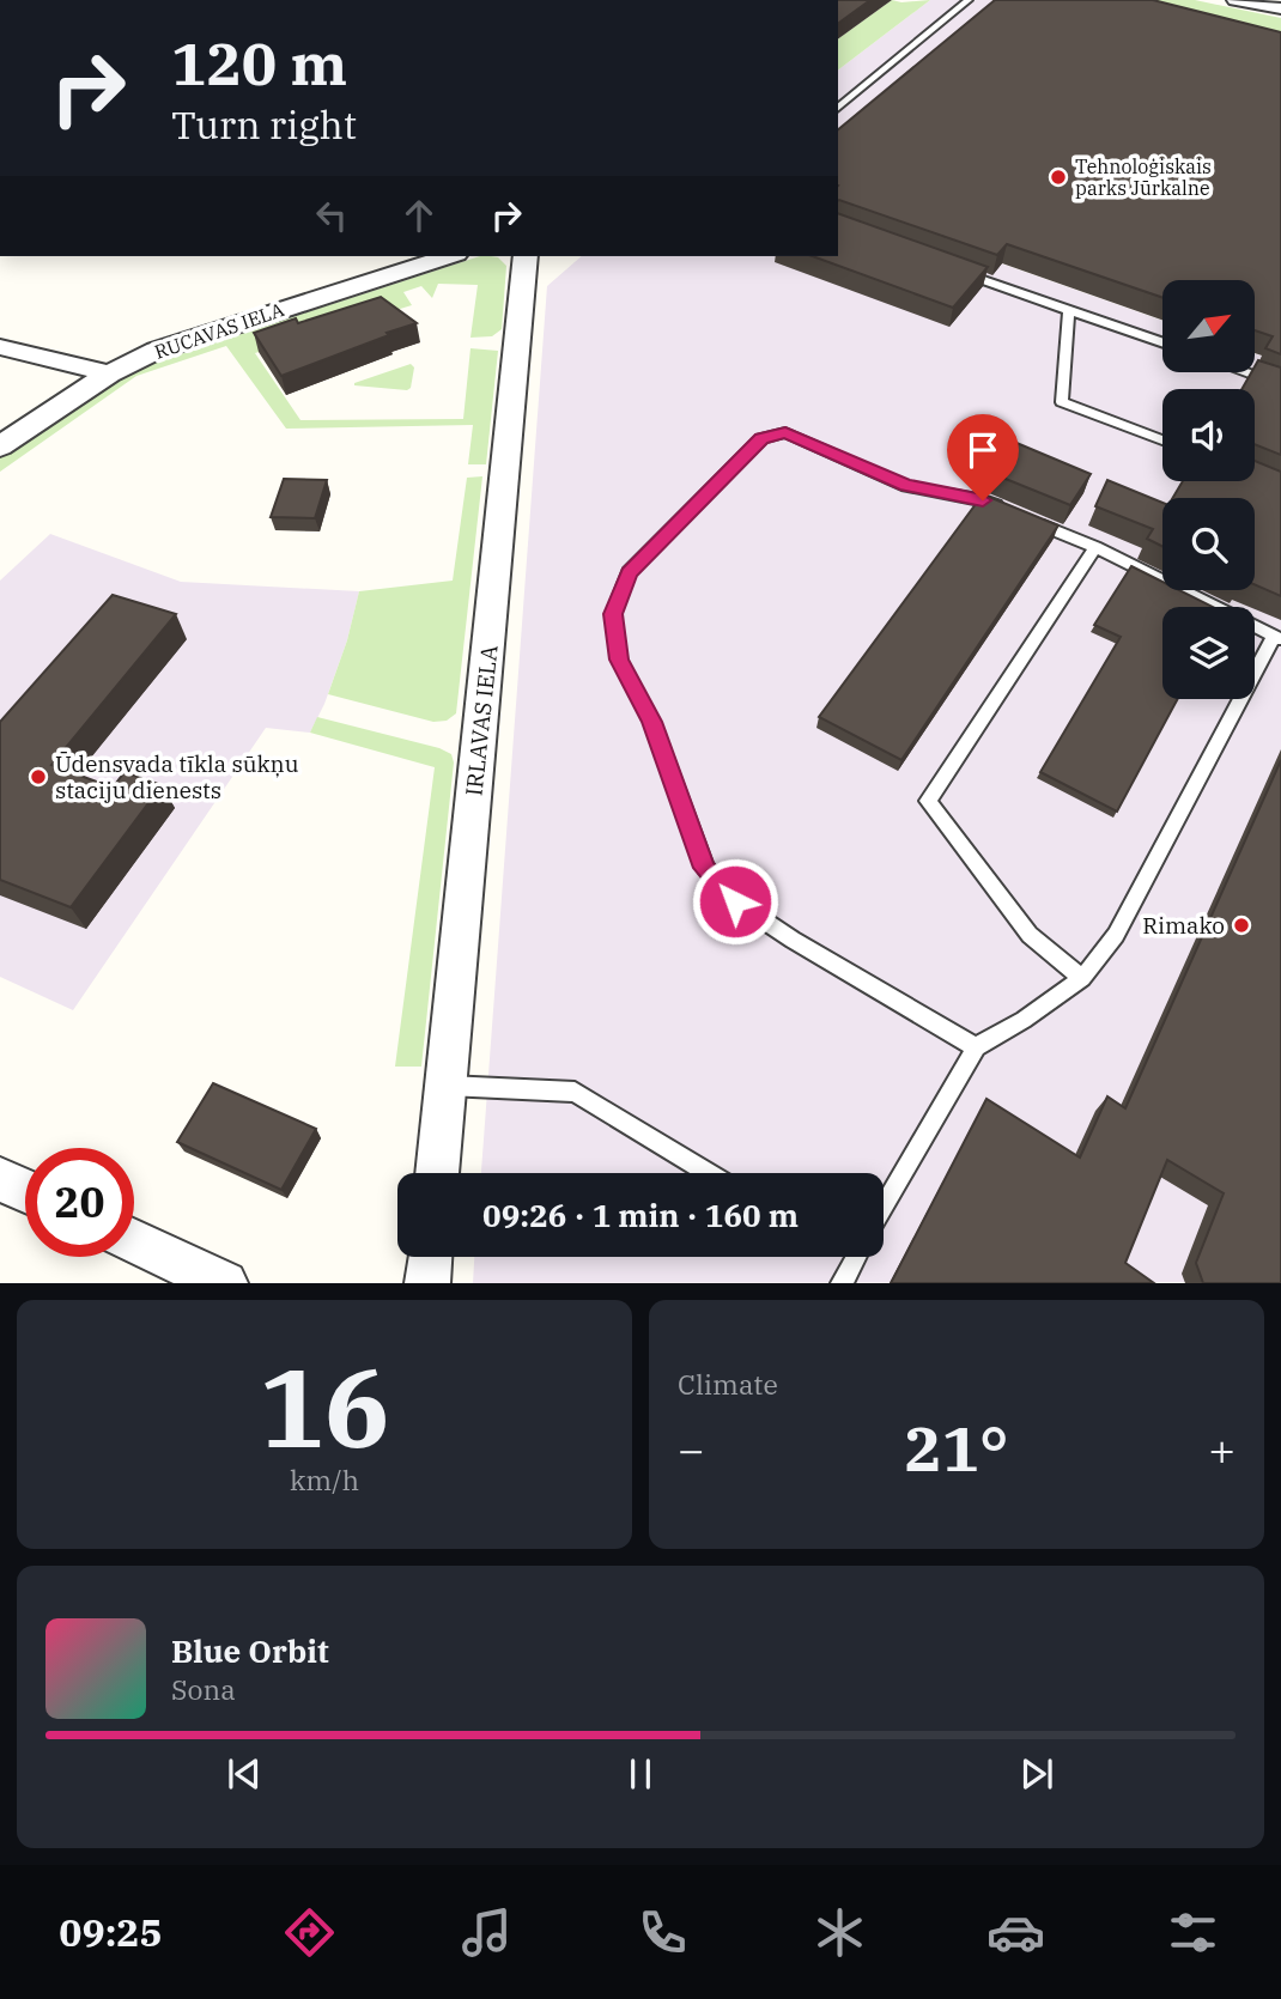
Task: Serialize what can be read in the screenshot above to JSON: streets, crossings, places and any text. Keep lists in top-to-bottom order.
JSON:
{
  "streets": {
    "street": ["RUCAVAS IELA", "IRLAVAS IELA"]
  },
  "places": ["Tehnoloģiskais parks Jūrkalne", "Ūdensvada tīkla sūkņu staciju dienests", "Rimako"],
  "north": "top right",
  "page": {
    "turn": ["120 m", "Turn right"],
    "limit": "20",
    "trip": "09:26 · 1 min · 160 m",
    "tile": [
      ["16", "km/h"],
      "Climate"
    ],
    "heat": ["−", "21°", "+"],
    "song": ["Blue Orbit", "Sona"],
    "tabs": "09:25"
  }
}
